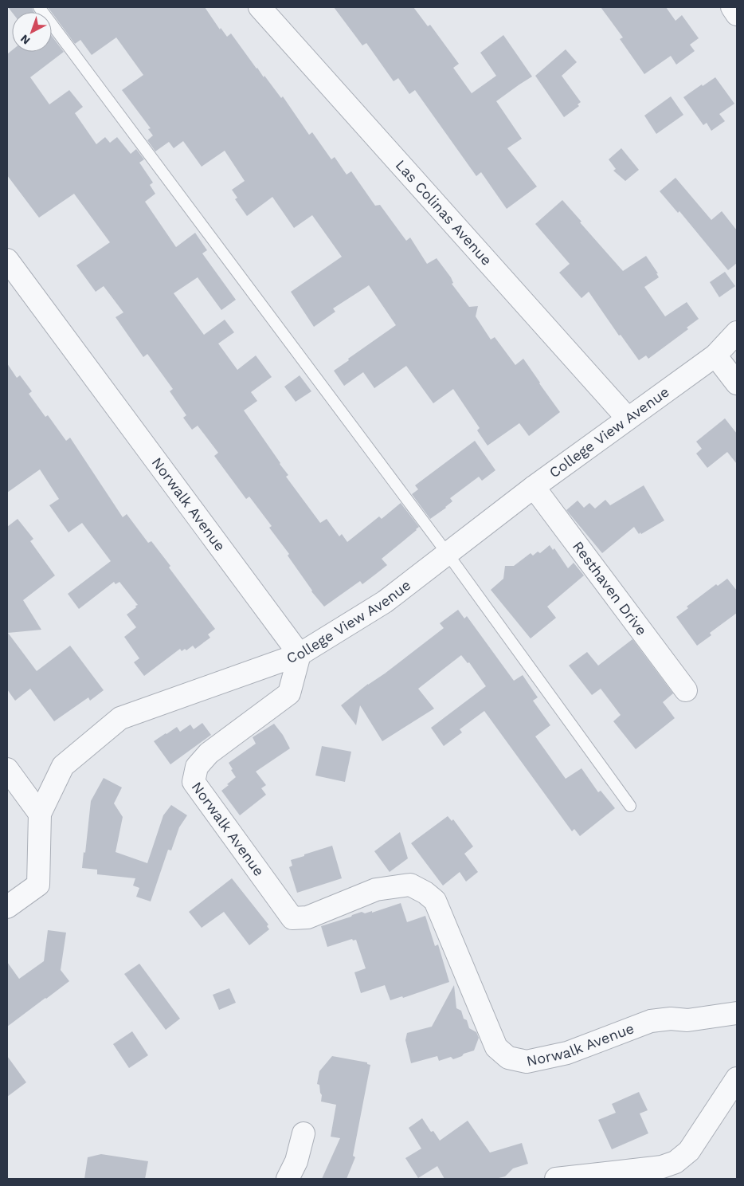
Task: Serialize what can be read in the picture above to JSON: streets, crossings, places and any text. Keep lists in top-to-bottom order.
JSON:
{
  "streets": {
    "street": [
      "Las Colinas Avenue",
      "College View Avenue",
      "Norwalk Avenue",
      "Resthaven Drive"
    ]
  },
  "crossings": [
    ["Las Colinas Avenue", "College View Avenue"],
    ["College View Avenue", "Norwalk Avenue"],
    ["College View Avenue", "Resthaven Drive"]
  ],
  "north": "bottom left"
}
